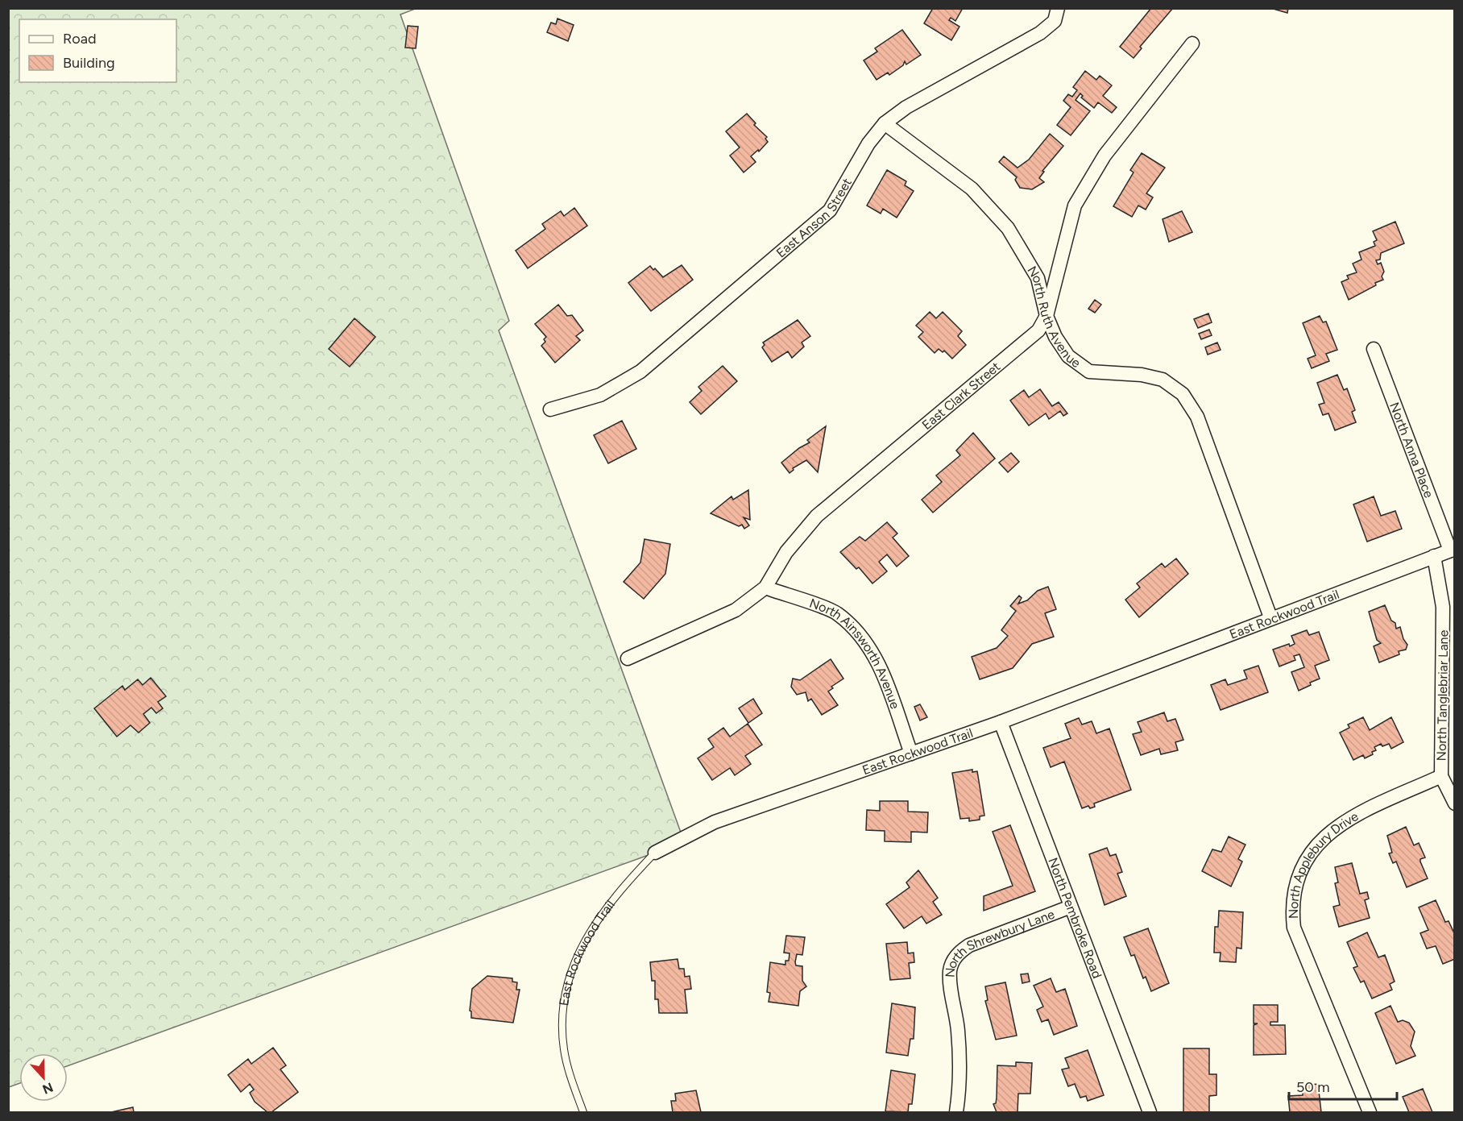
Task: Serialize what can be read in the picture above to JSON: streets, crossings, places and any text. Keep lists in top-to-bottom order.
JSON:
{
  "streets": {
    "street": [
      "East Anson Street",
      "North Ruth Avenue",
      "East Clark Street",
      "North Anna Place",
      "East Rockwood Trail",
      "North Ainsworth Avenue",
      "North Tanglebriar Lane",
      "North Applebury Drive",
      "North Pembroke Road",
      "North Shrewbury Lane"
    ]
  },
  "crossings": [
    ["East Anson Street", "North Ruth Avenue"],
    ["North Ruth Avenue", "East Clark Street"],
    ["North Ruth Avenue", "East Rockwood Trail"],
    ["East Clark Street", "North Ainsworth Avenue"],
    ["North Anna Place", "East Rockwood Trail"],
    ["East Rockwood Trail", "North Ainsworth Avenue"],
    ["East Rockwood Trail", "North Tanglebriar Lane"],
    ["East Rockwood Trail", "North Pembroke Road"],
    ["North Tanglebriar Lane", "North Applebury Drive"],
    ["North Pembroke Road", "North Shrewbury Lane"]
  ],
  "legend": ["Road", "Building"],
  "scale_bar": "50 m",
  "north": "bottom"
}
